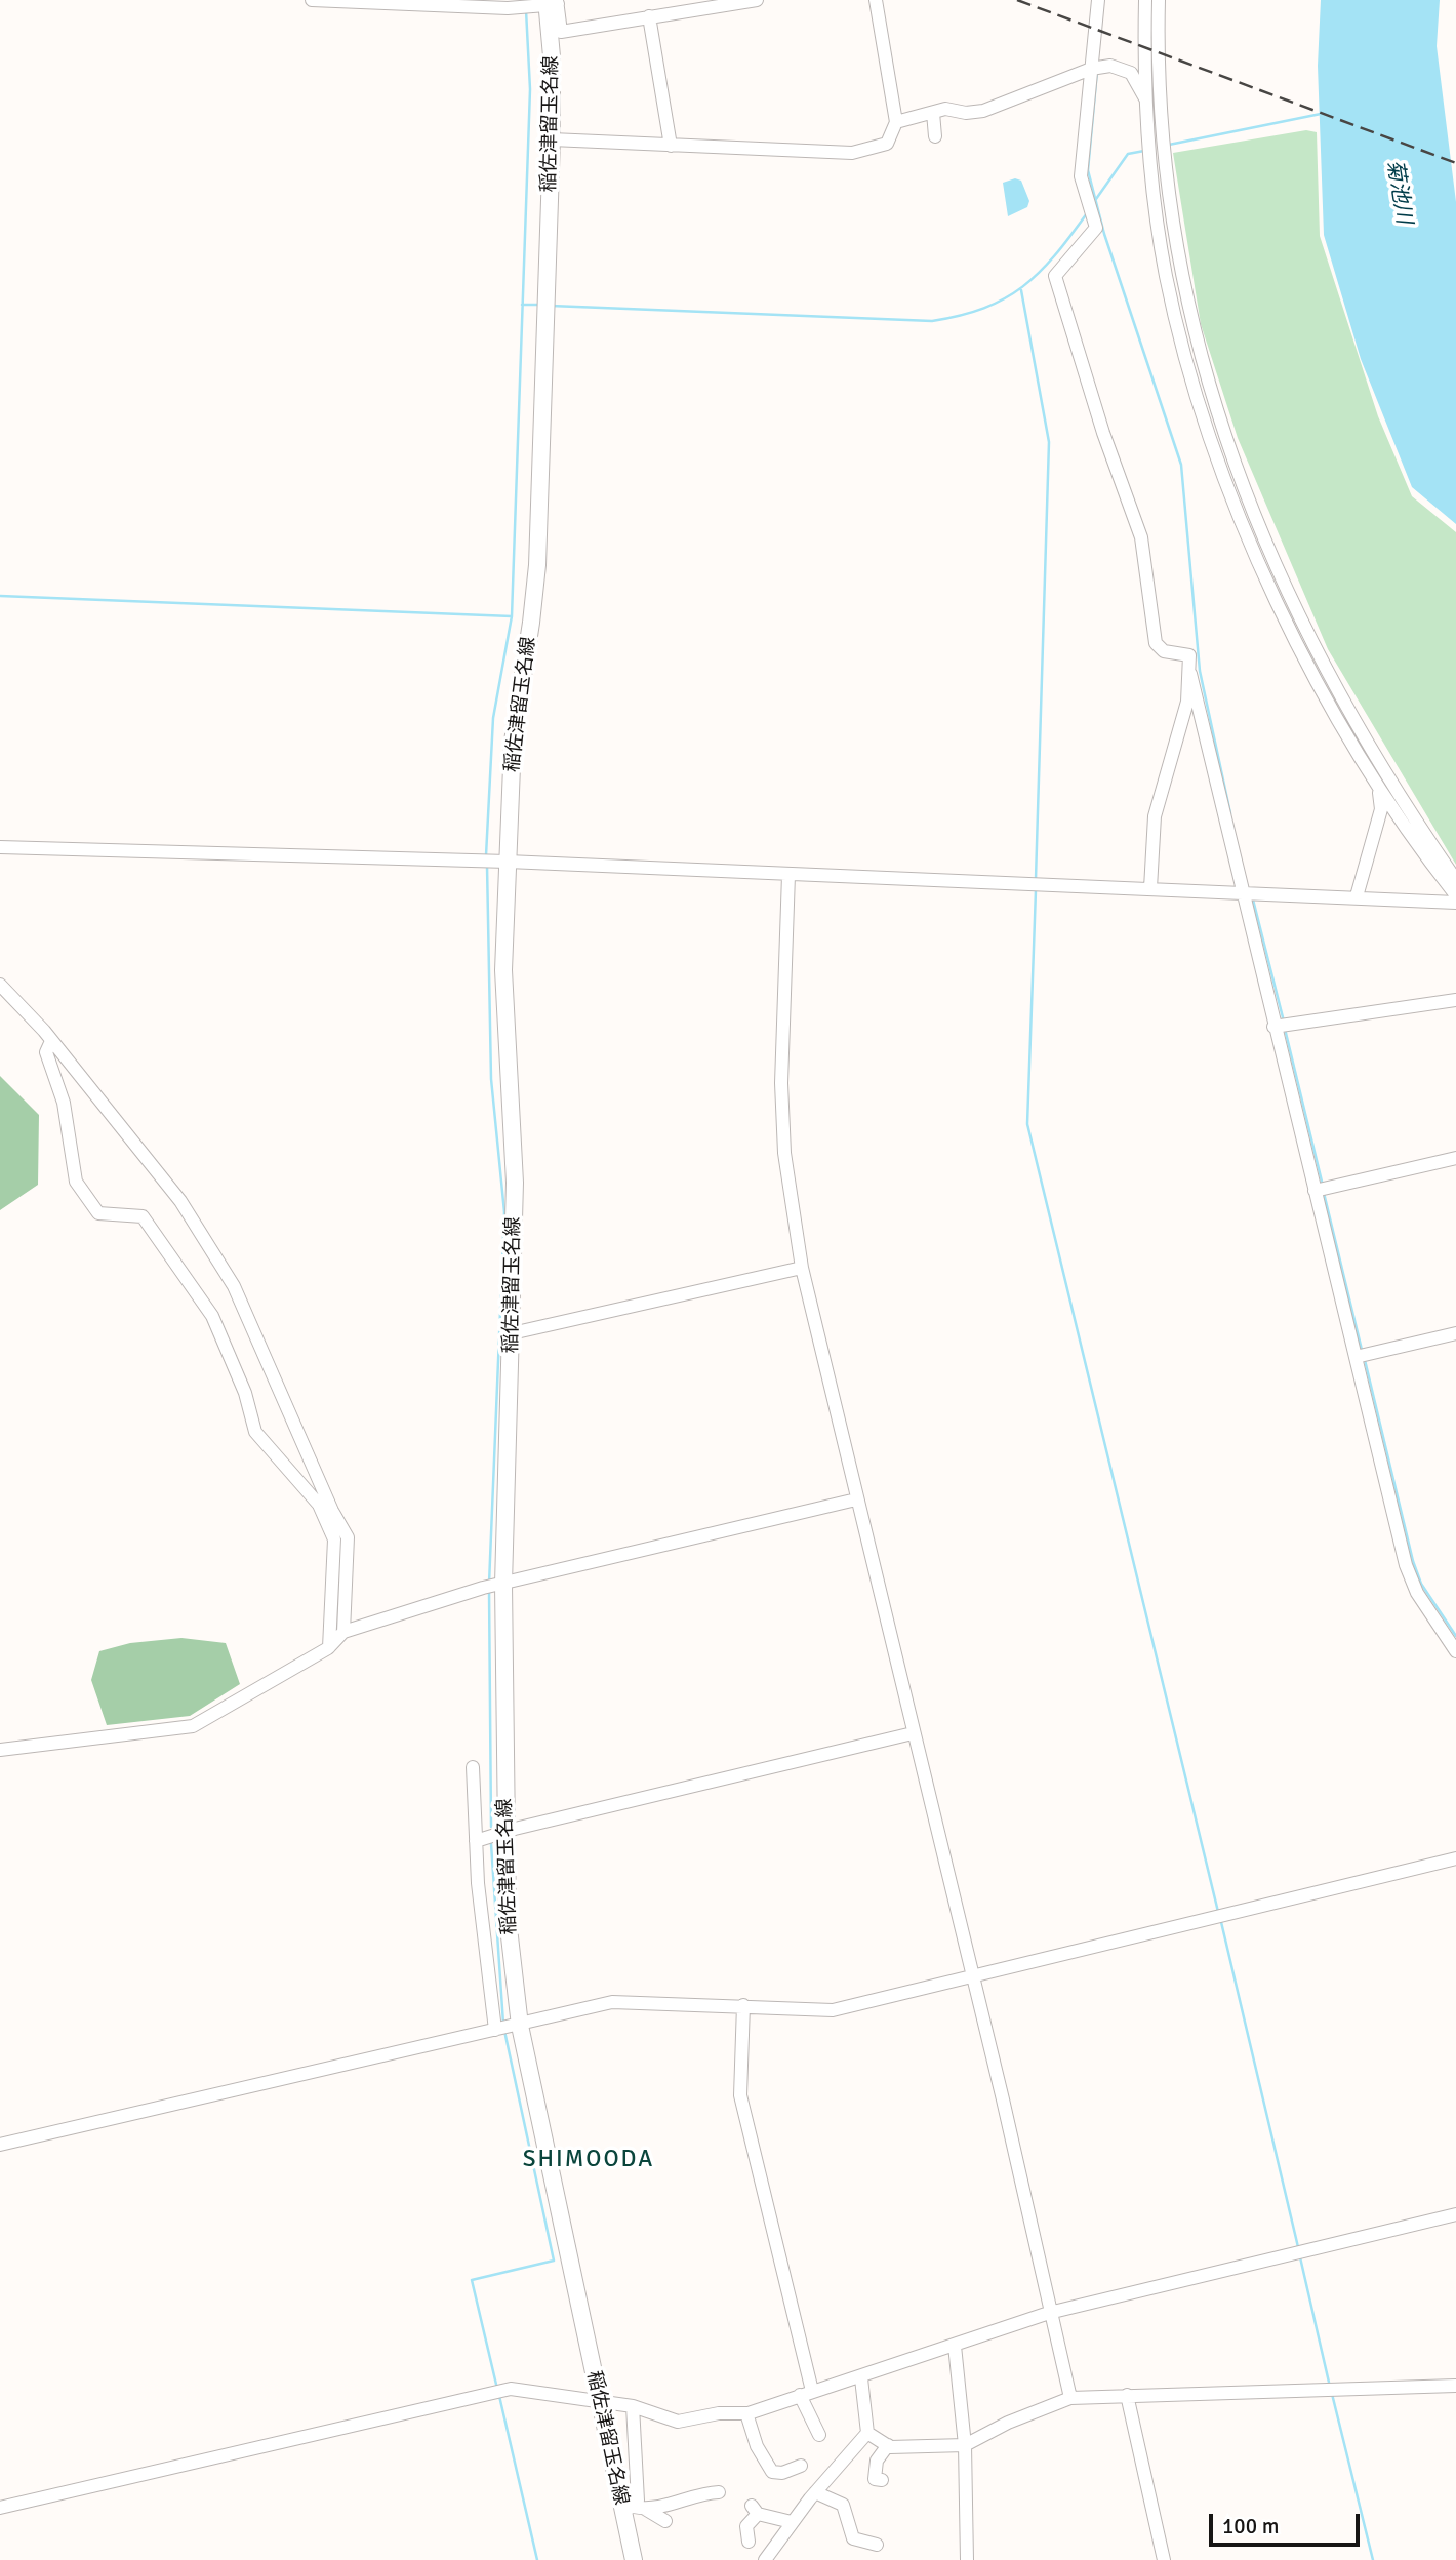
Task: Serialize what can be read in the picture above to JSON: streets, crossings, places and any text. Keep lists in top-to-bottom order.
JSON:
{
  "streets": {
    "main road": ["稲佐津留玉名線"]
  },
  "districts": ["SHIMOODA"],
  "water": ["菊池川"],
  "scale_bar": "100 m"
}
